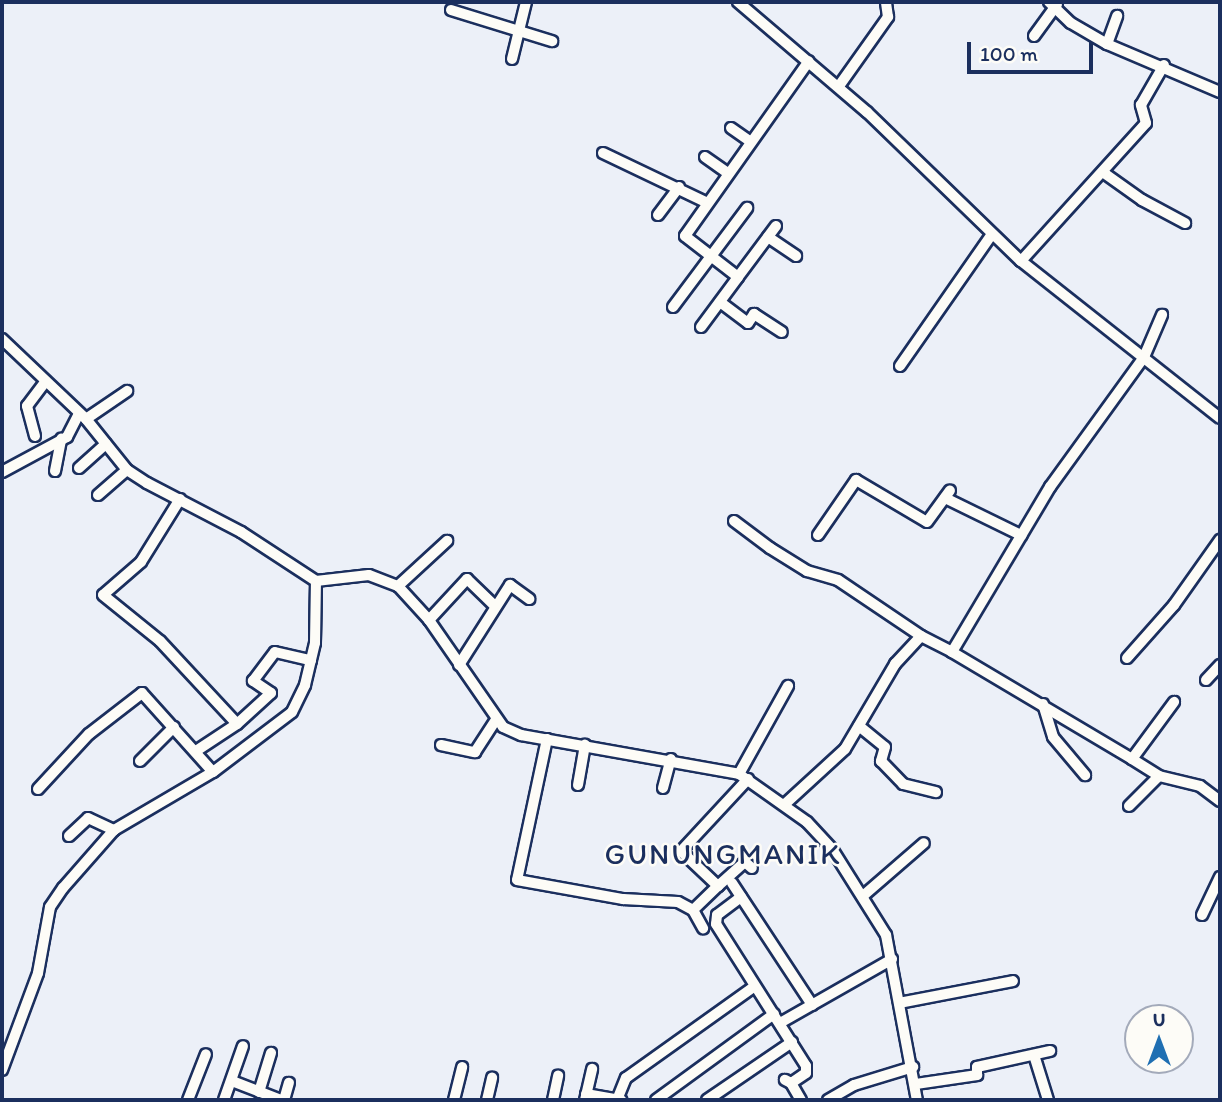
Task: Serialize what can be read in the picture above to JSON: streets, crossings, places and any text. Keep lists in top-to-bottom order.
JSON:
{
  "districts": ["GUNUNGMANIK"],
  "scale_bar": "100 m",
  "north": "top"
}
